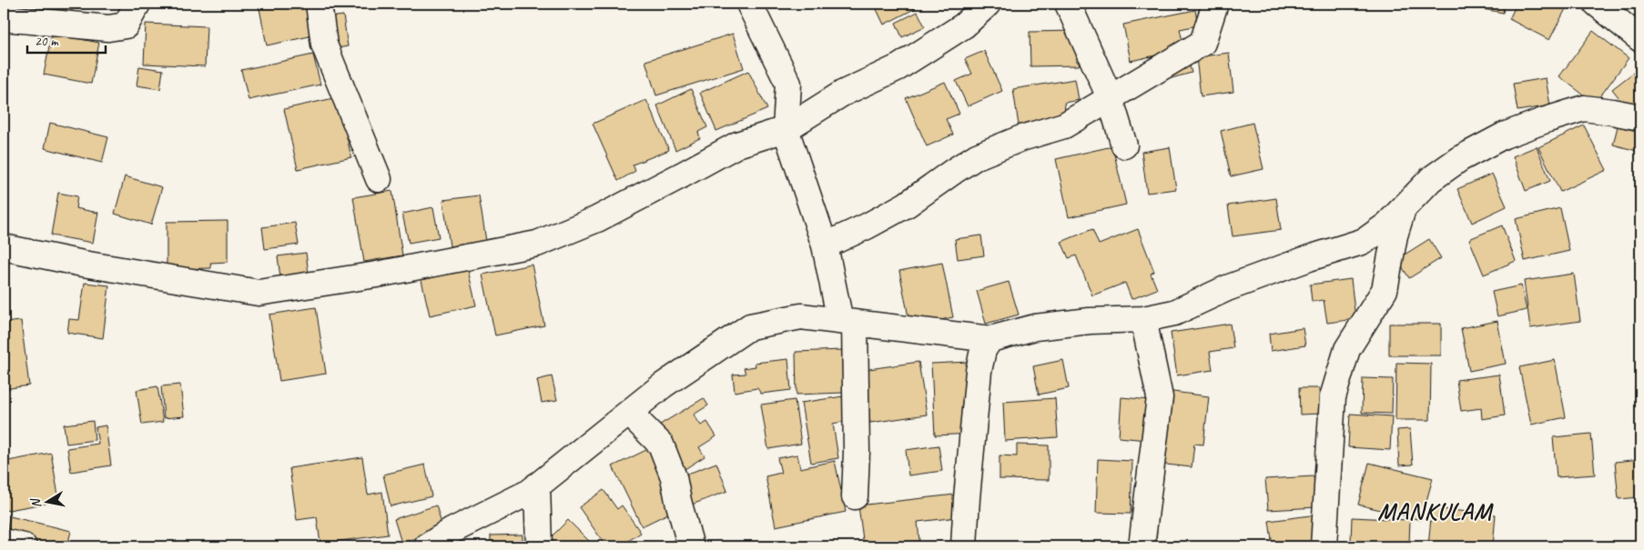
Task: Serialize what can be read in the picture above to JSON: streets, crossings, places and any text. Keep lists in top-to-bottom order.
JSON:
{
  "districts": ["MANKULAM"],
  "scale_bar": "20 m",
  "north": "left"
}
